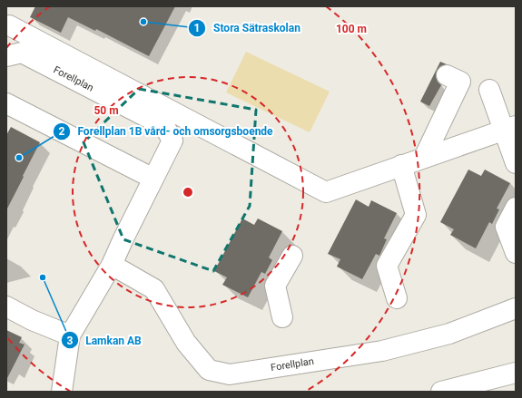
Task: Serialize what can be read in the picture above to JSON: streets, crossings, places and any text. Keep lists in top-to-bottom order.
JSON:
{
  "streets": {
    "street": ["Forellplan"]
  },
  "places": ["Stora Sätraskolan", "Forellplan 1B vård- och omsorgsboende", "Lamkan AB"],
  "rings": ["100 m", "50 m"]
}
